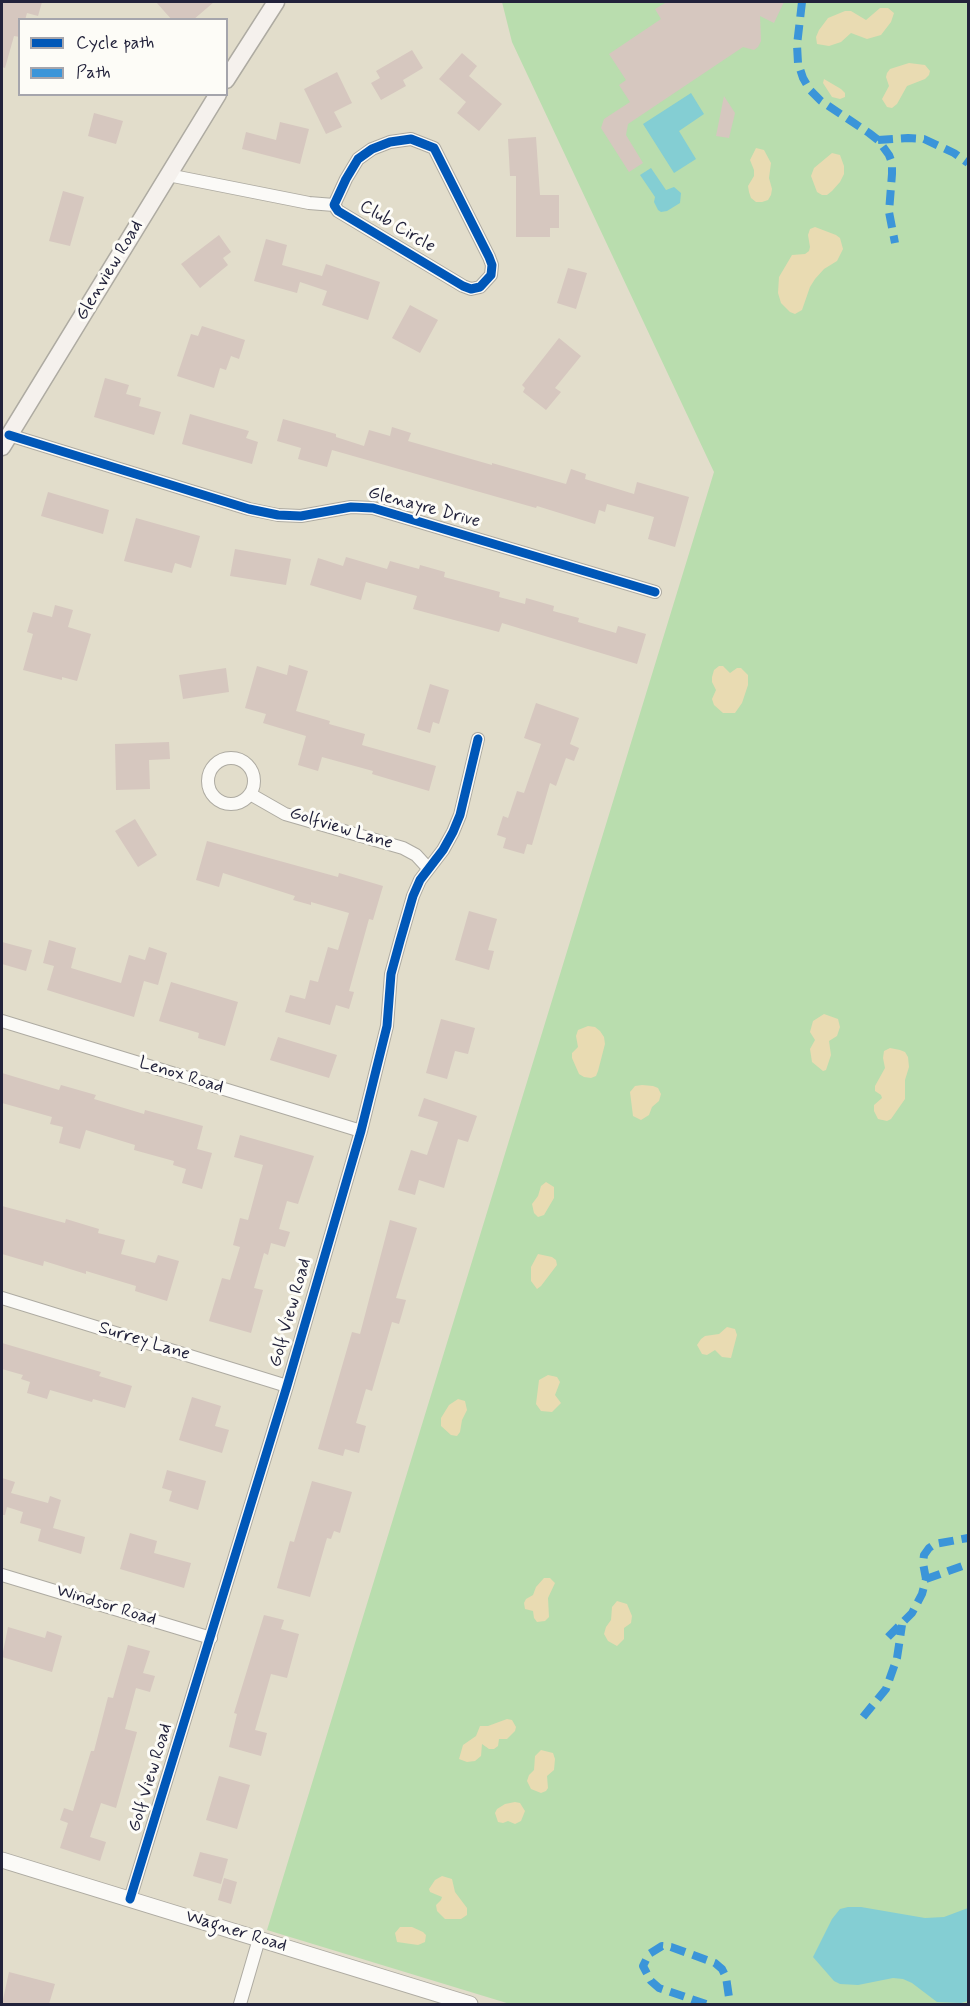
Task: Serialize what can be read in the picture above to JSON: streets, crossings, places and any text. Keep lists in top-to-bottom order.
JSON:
{
  "streets": {
    "main road": ["Glenview Road"],
    "street": [
      "Club Circle",
      "Glenayre Drive",
      "Golfview Lane",
      "Lenox Road",
      "Golf View Road",
      "Surrey Lane",
      "Windsor Road",
      "Wagner Road"
    ]
  },
  "crossings": [
    ["Club Circle", "Glenview Road"],
    ["Glenview Road", "Glenayre Drive"],
    ["Golfview Lane", "Golf View Road"],
    ["Lenox Road", "Golf View Road"],
    ["Golf View Road", "Surrey Lane"],
    ["Golf View Road", "Windsor Road"],
    ["Golf View Road", "Wagner Road"]
  ],
  "legend": ["Cycle path", "Path"]
}
